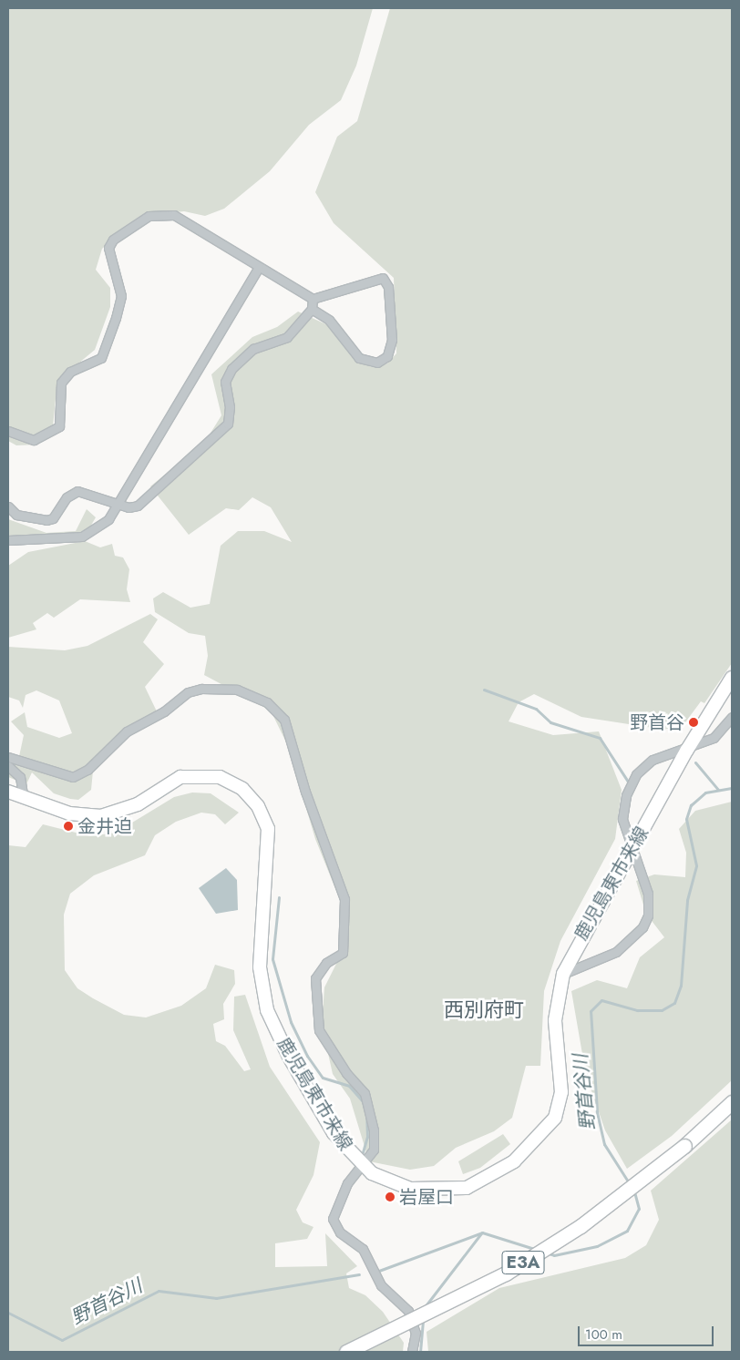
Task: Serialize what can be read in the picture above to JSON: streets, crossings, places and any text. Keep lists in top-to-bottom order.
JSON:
{
  "streets": {
    "highway": ["E3A"],
    "main road": ["鹿児島東市来線"]
  },
  "districts": ["西別府町"],
  "water": ["野首谷川"],
  "places": ["野首谷", "金井迫", "岩屋口"],
  "scale_bar": "100 m"
}
